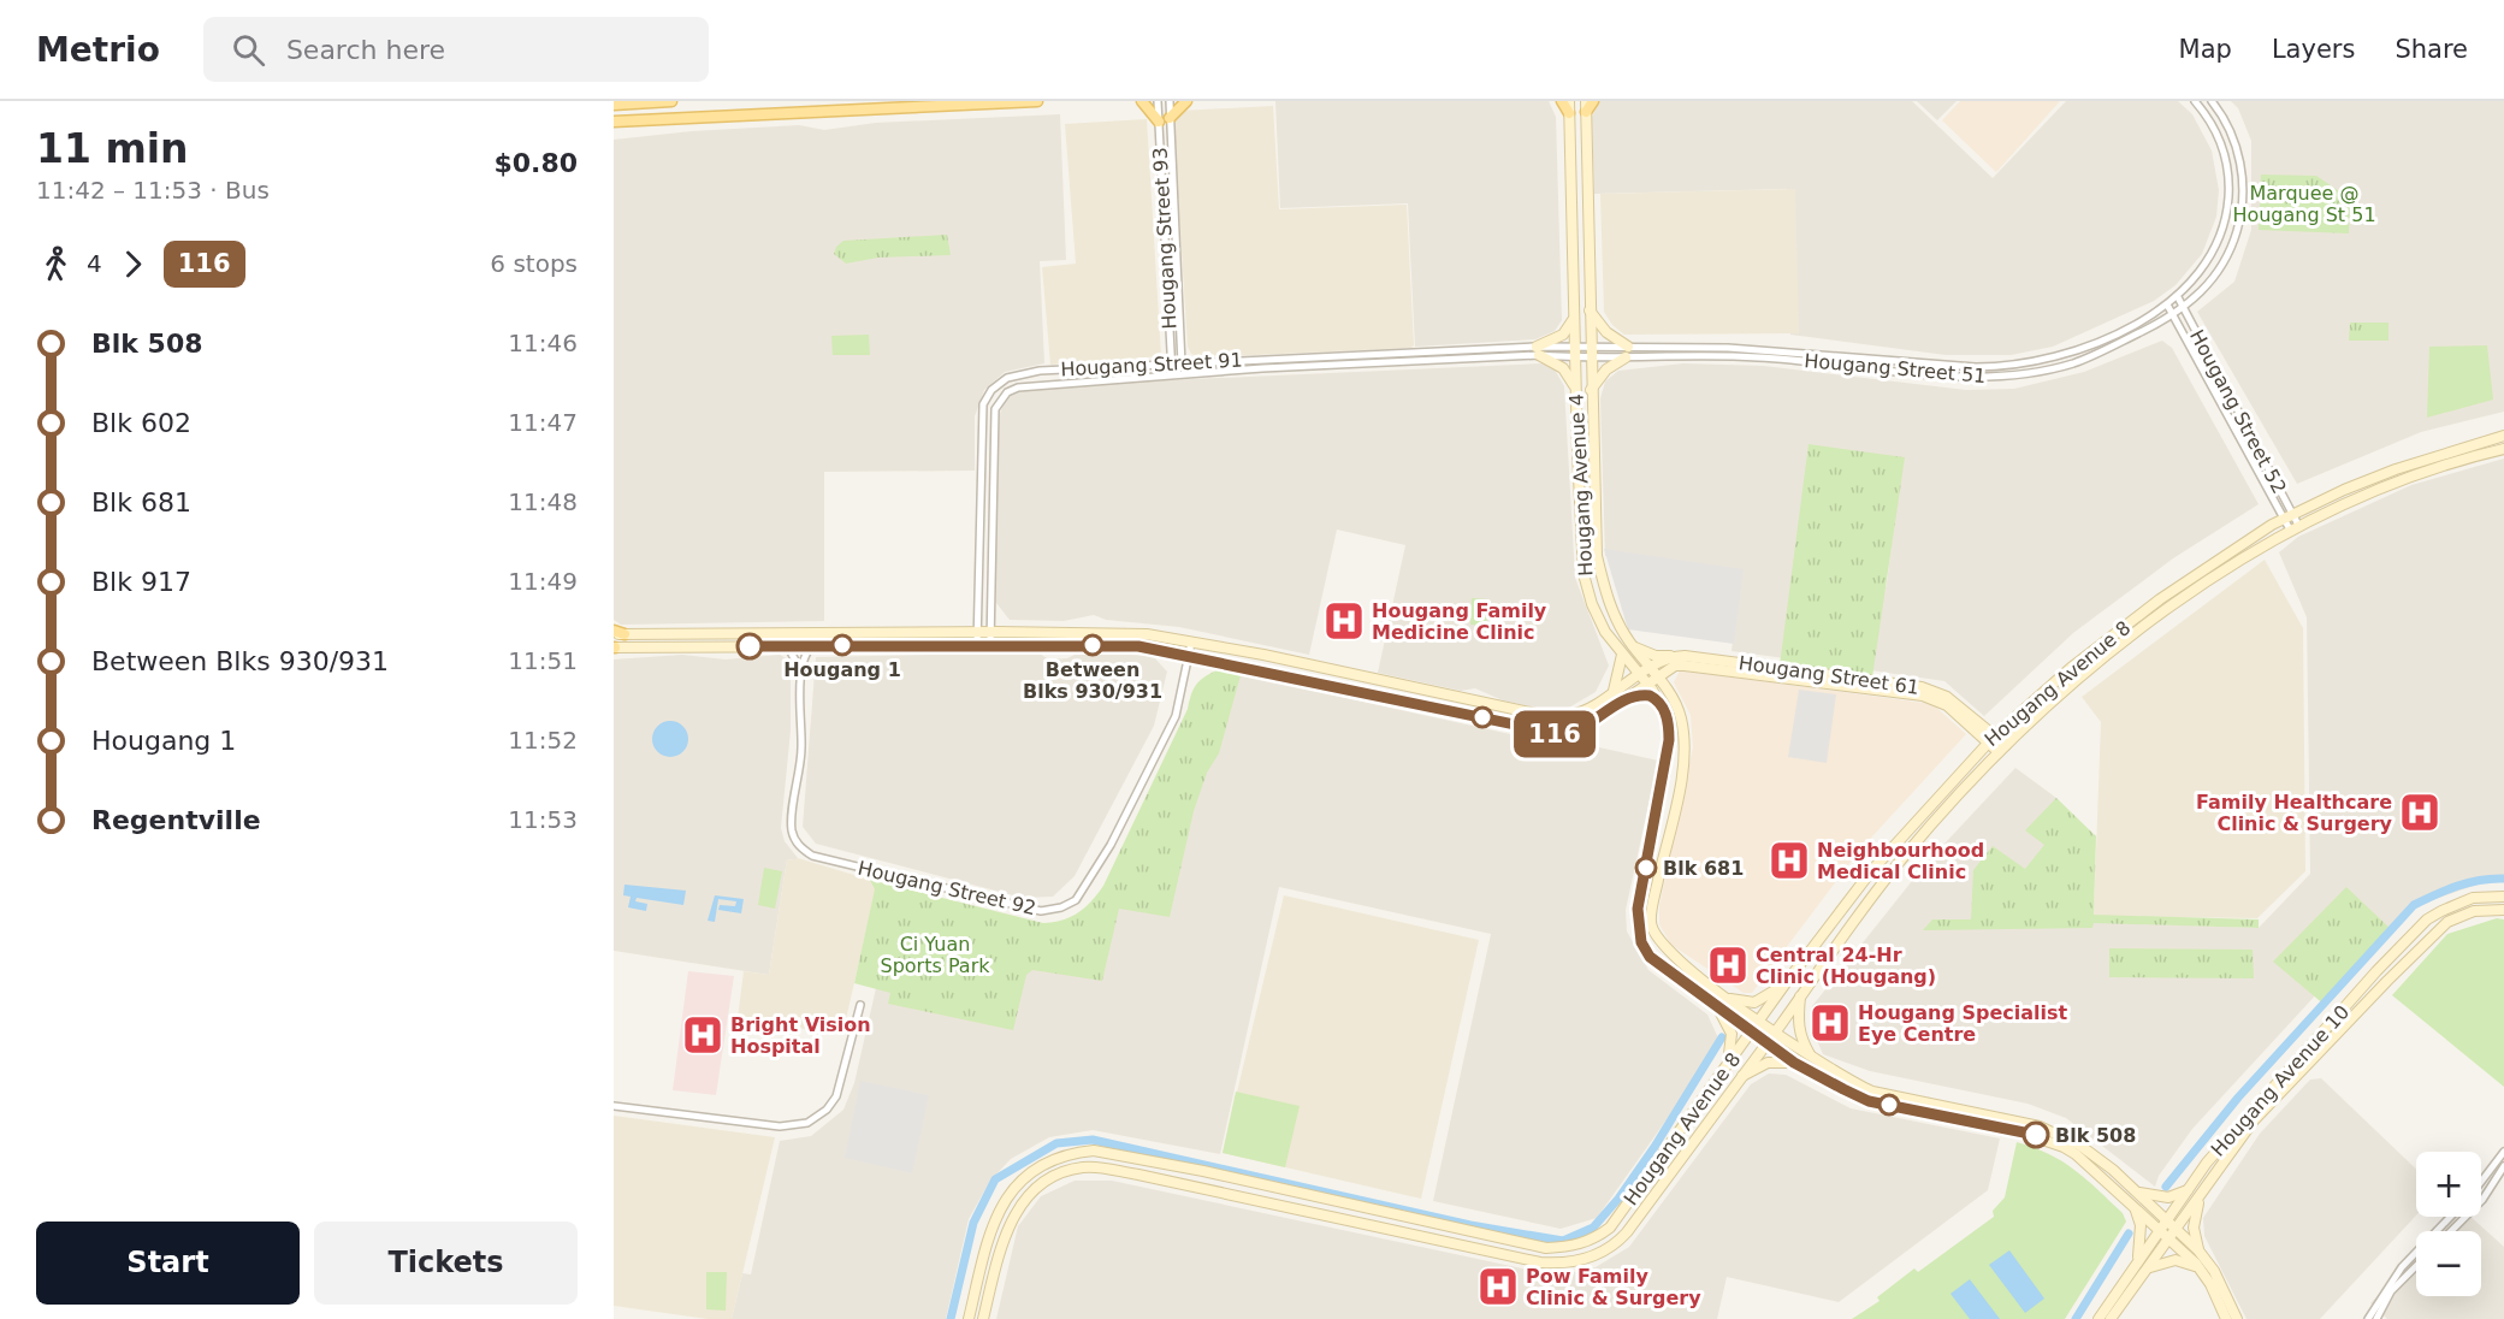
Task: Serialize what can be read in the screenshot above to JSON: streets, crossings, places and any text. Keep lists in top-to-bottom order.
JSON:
{
  "streets": {
    "street": [
      "Hougang Street 93",
      "Hougang Street 91",
      "Hougang Street 51",
      "Hougang Street 52",
      "Hougang Avenue 4",
      "Hougang Street 61",
      "Hougang Avenue 8",
      "Hougang Street 92",
      "Hougang Avenue 10"
    ]
  },
  "crossings": [
    ["Hougang Street 93", "Hougang Street 91"],
    ["Hougang Street 91", "Hougang Street 51"],
    ["Hougang Street 91", "Hougang Avenue 4"],
    ["Hougang Street 51", "Hougang Street 52"],
    ["Hougang Street 51", "Hougang Avenue 4"],
    ["Hougang Street 52", "Hougang Avenue 8"],
    ["Hougang Avenue 4", "Hougang Street 61"],
    ["Hougang Avenue 4", "Hougang Avenue 8"],
    ["Hougang Avenue 4", "Hougang Avenue 10"],
    ["Hougang Street 61", "Hougang Avenue 8"]
  ],
  "parks": ["Marquee @ Hougang St 51", "Ci Yuan Sports Park"],
  "places": {
    "hospital": [
      "Hougang Family Medicine Clinic",
      "Family Healthcare Clinic & Surgery",
      "Neighbourhood Medical Clinic",
      "Central 24-Hr Clinic (Hougang)",
      "Hougang Specialist Eye Centre",
      "Bright Vision Hospital",
      "Pow Family Clinic & Surgery"
    ],
    "other": [
      "Hougang 1",
      "Between Blks 930/931",
      "Blk 681",
      "Blk 508"
    ]
  },
  "lines": ["bus line 116"],
  "page": {
    "header": "Metrio",
    "search": "Search here",
    "nav": ["Map", "Layers", "Share"],
    "heading": ["11 min", "11:42 – 11:53 · Bus", "$0.80"],
    "on_map": "116",
    "legs": ["4", "116", "6 stops"],
    "list": [
      {
        "name": "Blk 508",
        "value": "11:46"
      },
      {
        "name": "Blk 602",
        "value": "11:47"
      },
      {
        "name": "Blk 681",
        "value": "11:48"
      },
      {
        "name": "Blk 917",
        "value": "11:49"
      },
      {
        "name": "Between Blks 930/931",
        "value": "11:51"
      },
      {
        "name": "Hougang 1",
        "value": "11:52"
      },
      {
        "name": "Regentville",
        "value": "11:53"
      }
    ],
    "map_buttons": ["+", "−"],
    "buttons": ["Start", "Tickets"]
  }
}
